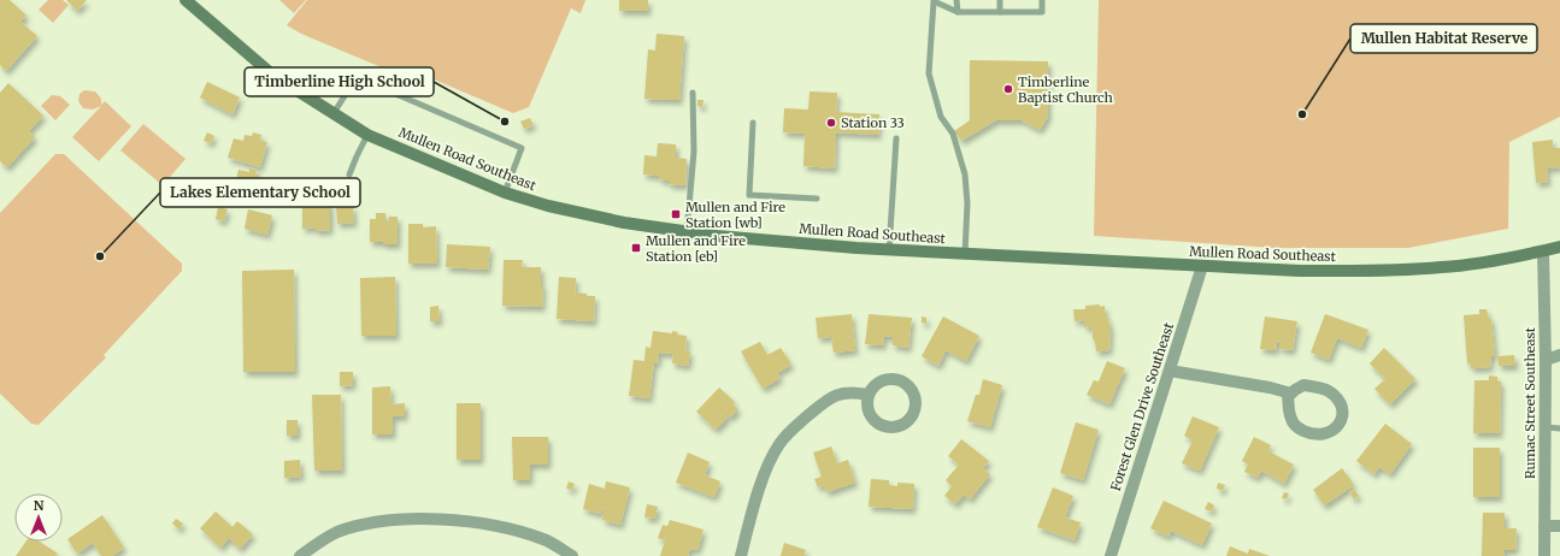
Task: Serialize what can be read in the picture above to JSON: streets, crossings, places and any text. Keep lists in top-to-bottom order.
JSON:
{
  "streets": {
    "street": ["Mullen Road Southeast", "Rumac Street Southeast", "Forest Glen Drive Southeast"]
  },
  "crossings": [
    ["Mullen Road Southeast", "Rumac Street Southeast"],
    ["Mullen Road Southeast", "Forest Glen Drive Southeast"]
  ],
  "places": {
    "other": [
      "Timberline Baptist Church",
      "Mullen Habitat Reserve",
      "Timberline High School",
      "Station 33",
      "Lakes Elementary School"
    ],
    "transit": ["Mullen and Fire Station [wb]", "Mullen and Fire Station [eb]"]
  },
  "north": "top"
}
